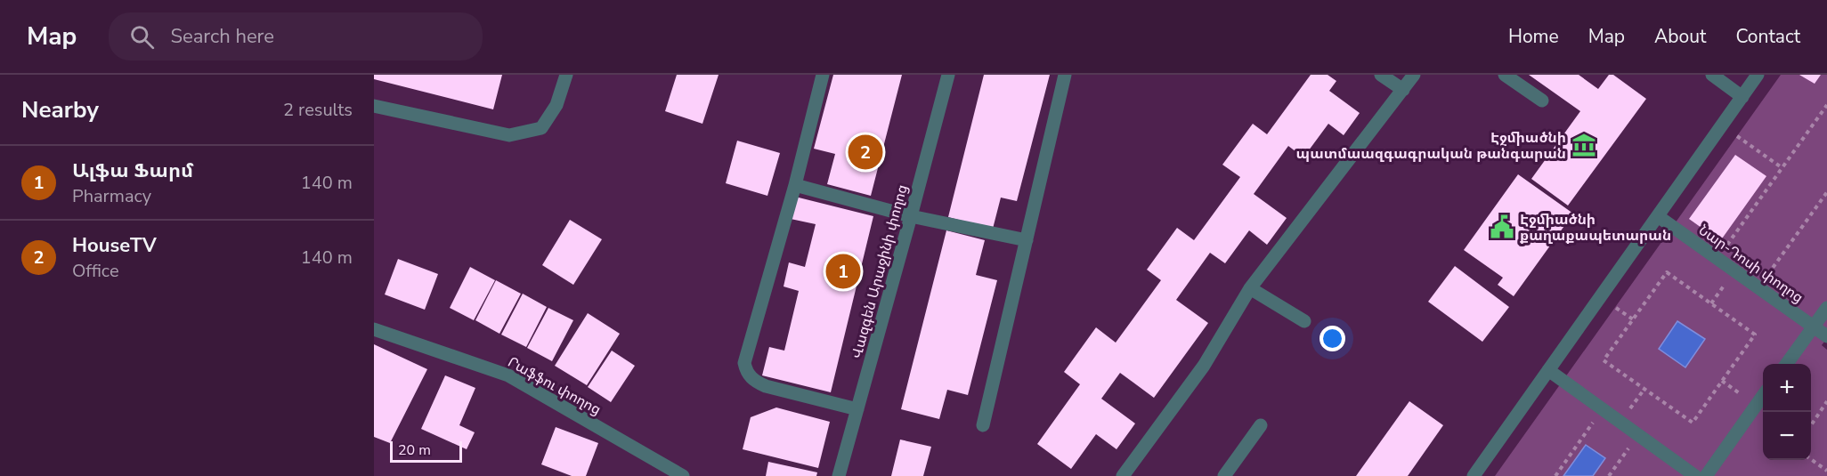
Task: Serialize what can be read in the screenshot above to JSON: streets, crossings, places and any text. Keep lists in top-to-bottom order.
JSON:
{
  "streets": {
    "street": ["Նար-Դոսի փողոց", "Վազգեն Արաջինի փողոց", "Րաֆֆու փողոց"]
  },
  "places": {
    "museum": ["Էջմիածնի պատմաազգագրական թանգարան"],
    "public building": ["Էջմիածնի քաղաքապետարան"]
  },
  "scale_bar": "20 m",
  "page": {
    "header": "Map",
    "search": "Search here",
    "nav": [
      "Home",
      "Map",
      "About",
      "Contact"
    ],
    "heading": ["Nearby", "2 results"],
    "pins": ["2", "1"],
    "list": [
      {
        "mark": "1",
        "name": "Ալֆա Ֆարմ",
        "note": "Pharmacy",
        "value": "140 m"
      },
      {
        "mark": "2",
        "name": "HouseTV",
        "note": "Office",
        "value": "140 m"
      }
    ],
    "map_buttons": ["+", "−"],
    "scale": "20 m"
  }
}
